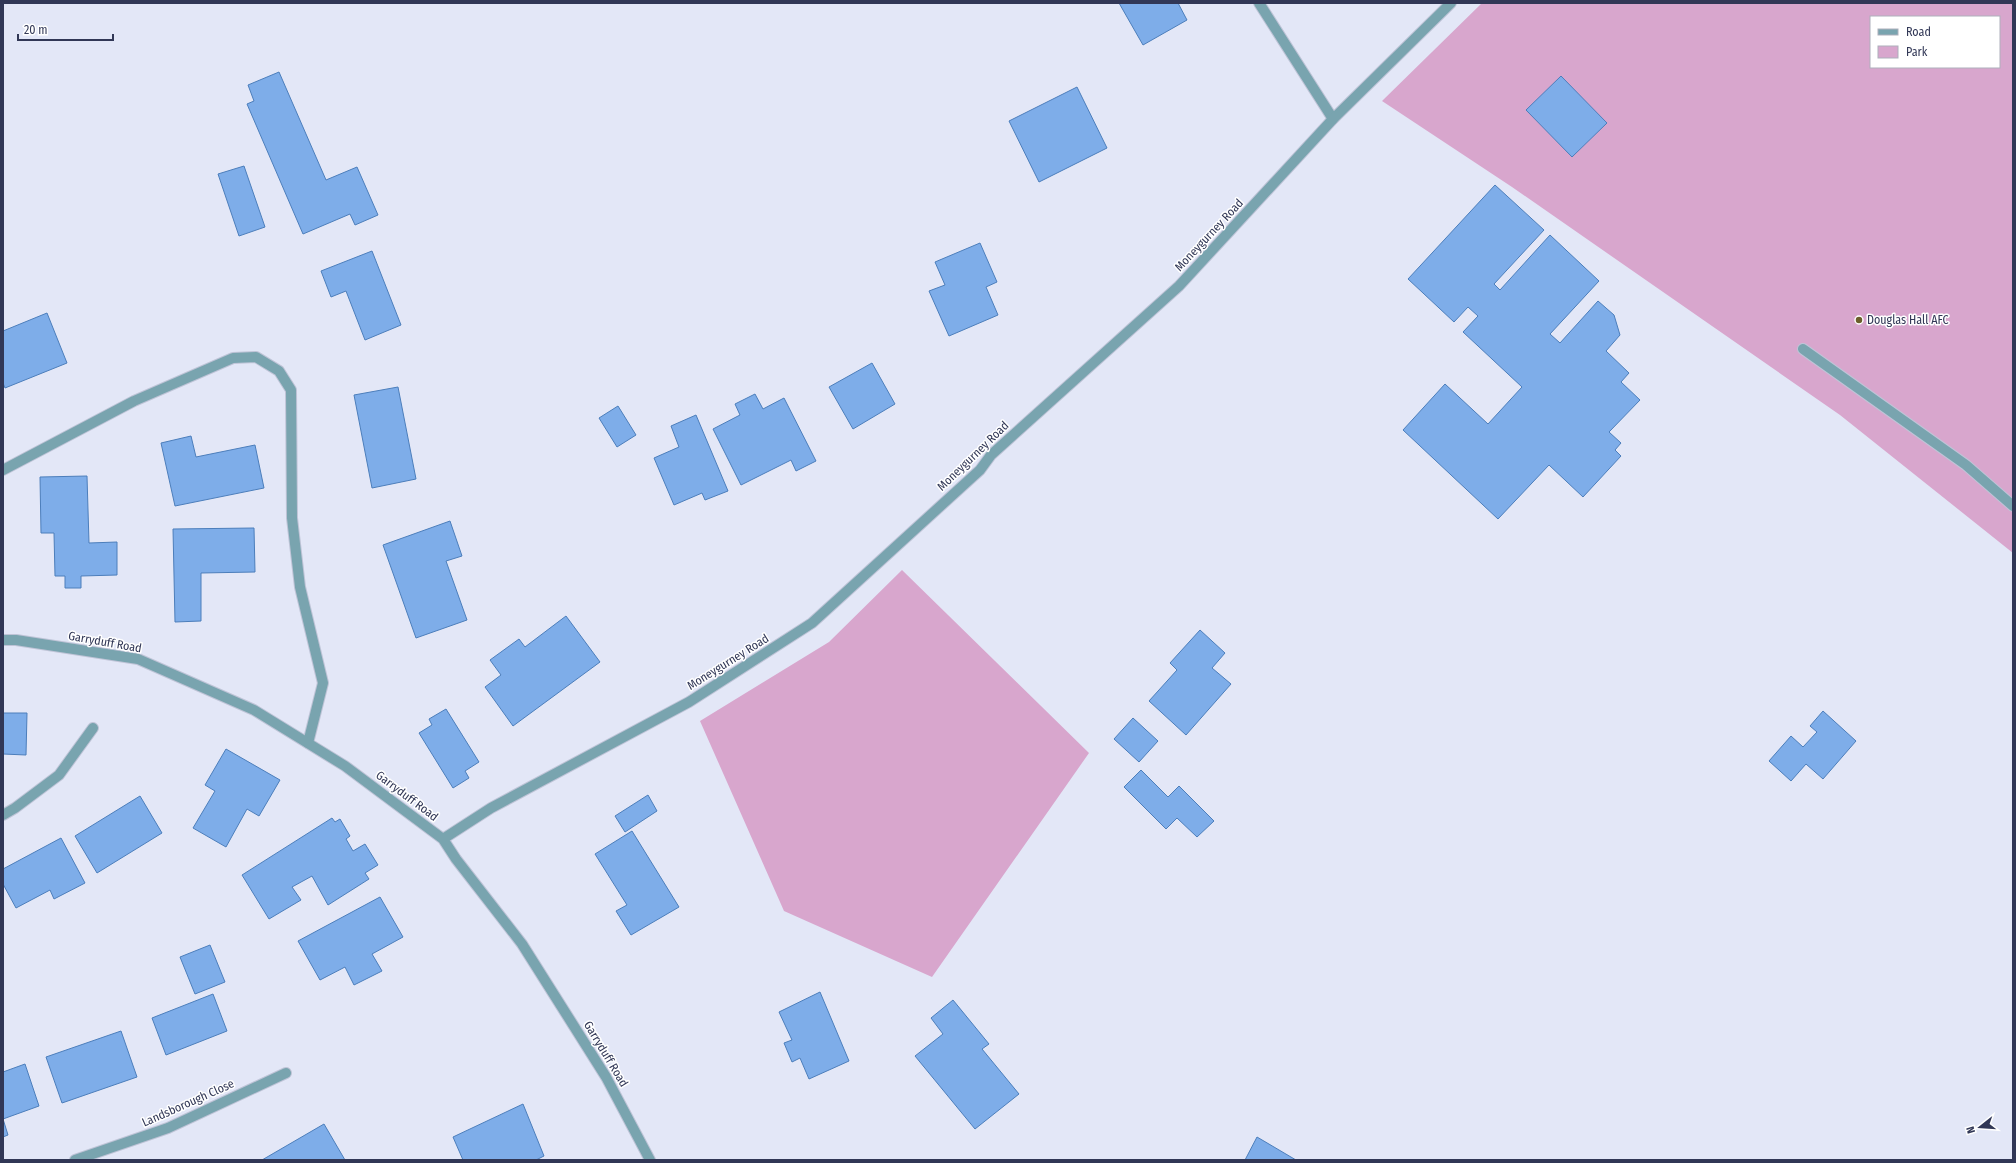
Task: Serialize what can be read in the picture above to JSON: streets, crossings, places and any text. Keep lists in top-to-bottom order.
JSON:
{
  "streets": {
    "street": ["Moneygurney Road", "Garryduff Road", "Landsborough Close"]
  },
  "crossings": [
    ["Moneygurney Road", "Garryduff Road"]
  ],
  "places": ["Douglas Hall AFC"],
  "legend": ["Road", "Park"],
  "scale_bar": "20 m",
  "north": "left"
}
